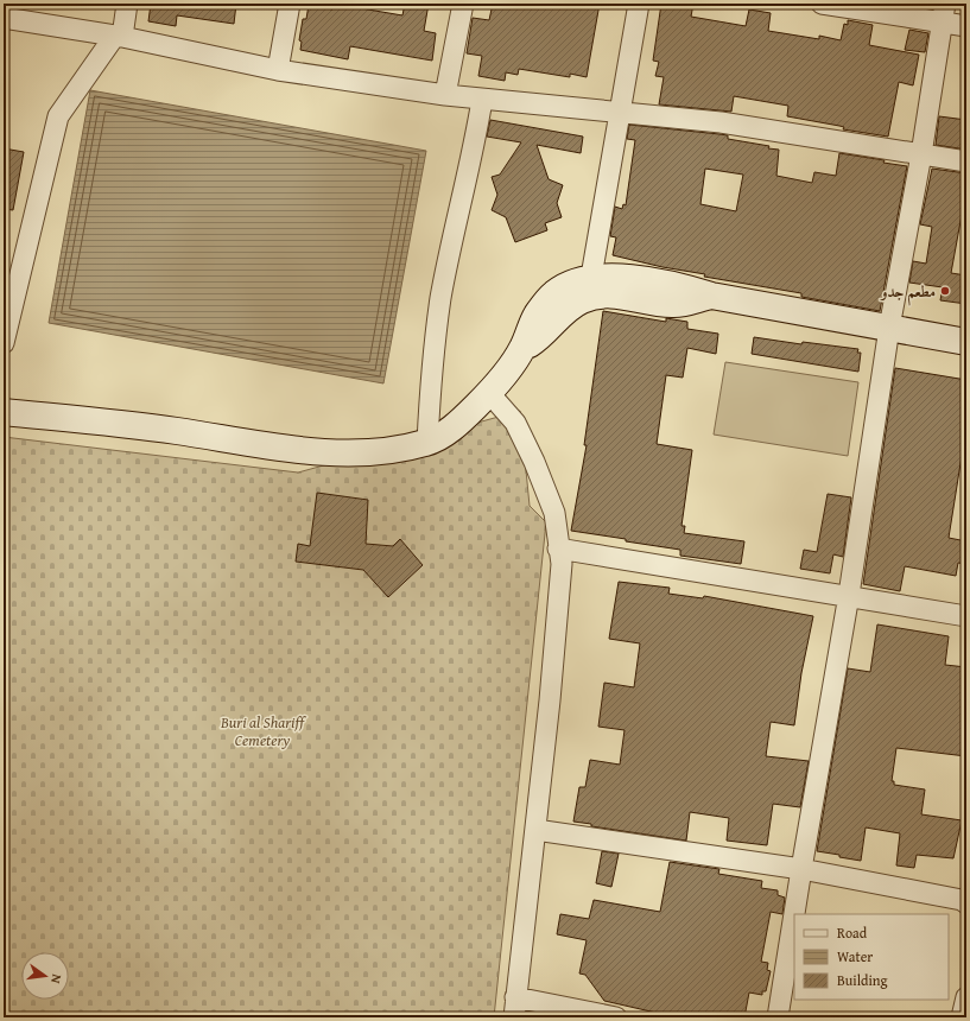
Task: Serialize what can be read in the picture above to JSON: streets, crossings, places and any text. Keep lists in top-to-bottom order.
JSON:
{
  "parks": ["Buri al Shariff Cemetery"],
  "places": ["مطعم جدو"],
  "legend": ["Road", "Water", "Building"],
  "north": "right"
}
